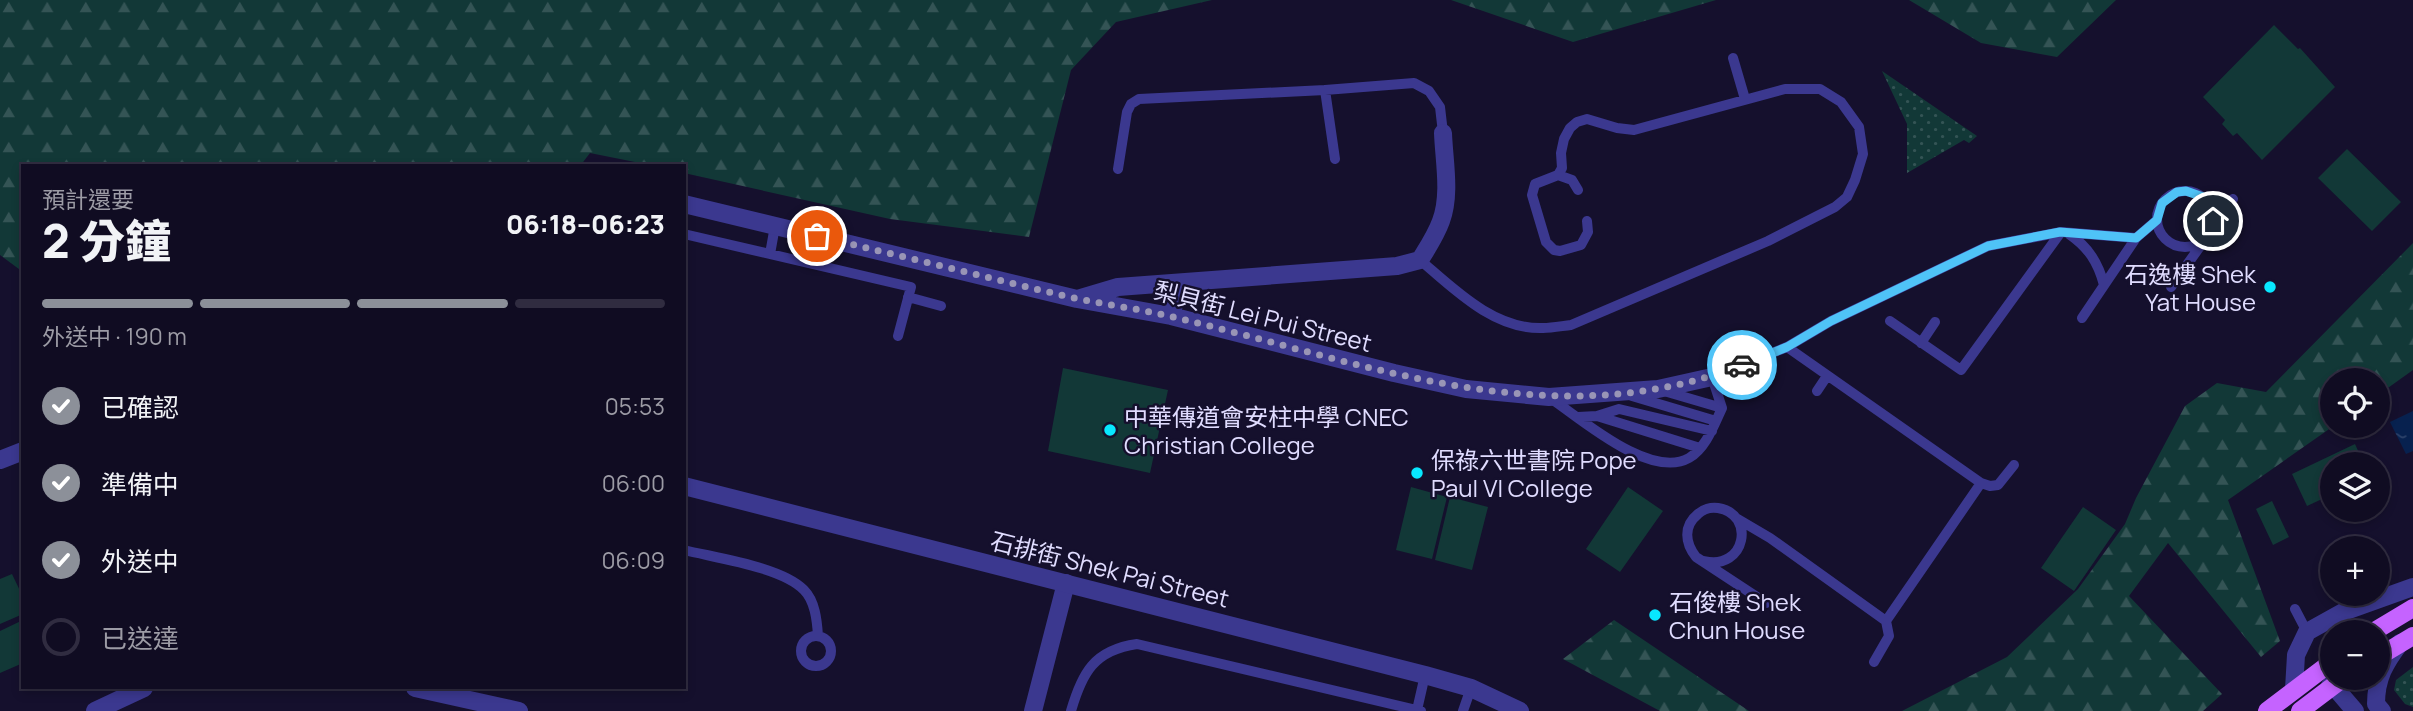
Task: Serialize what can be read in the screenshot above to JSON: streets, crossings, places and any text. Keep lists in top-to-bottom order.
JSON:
{
  "streets": {
    "street": ["梨貝街 Lei Pui Street", "石排街 Shek Pai Street"]
  },
  "places": [
    "石逸樓 Shek Yat House",
    "中華傳道會安柱中學 CNEC Christian College",
    "保祿六世書院 Pope Paul VI College",
    "石俊樓 Shek Chun House"
  ],
  "page": {
    "heading": ["2 分鐘", "預計還要", "06:18–06:23"],
    "bar": "外送中 · 190 m",
    "list": [
      ["已確認", "05:53"],
      ["準備中", "06:00"],
      ["外送中", "06:09"],
      "已送達"
    ],
    "map_buttons": ["+", "−"]
  }
}
